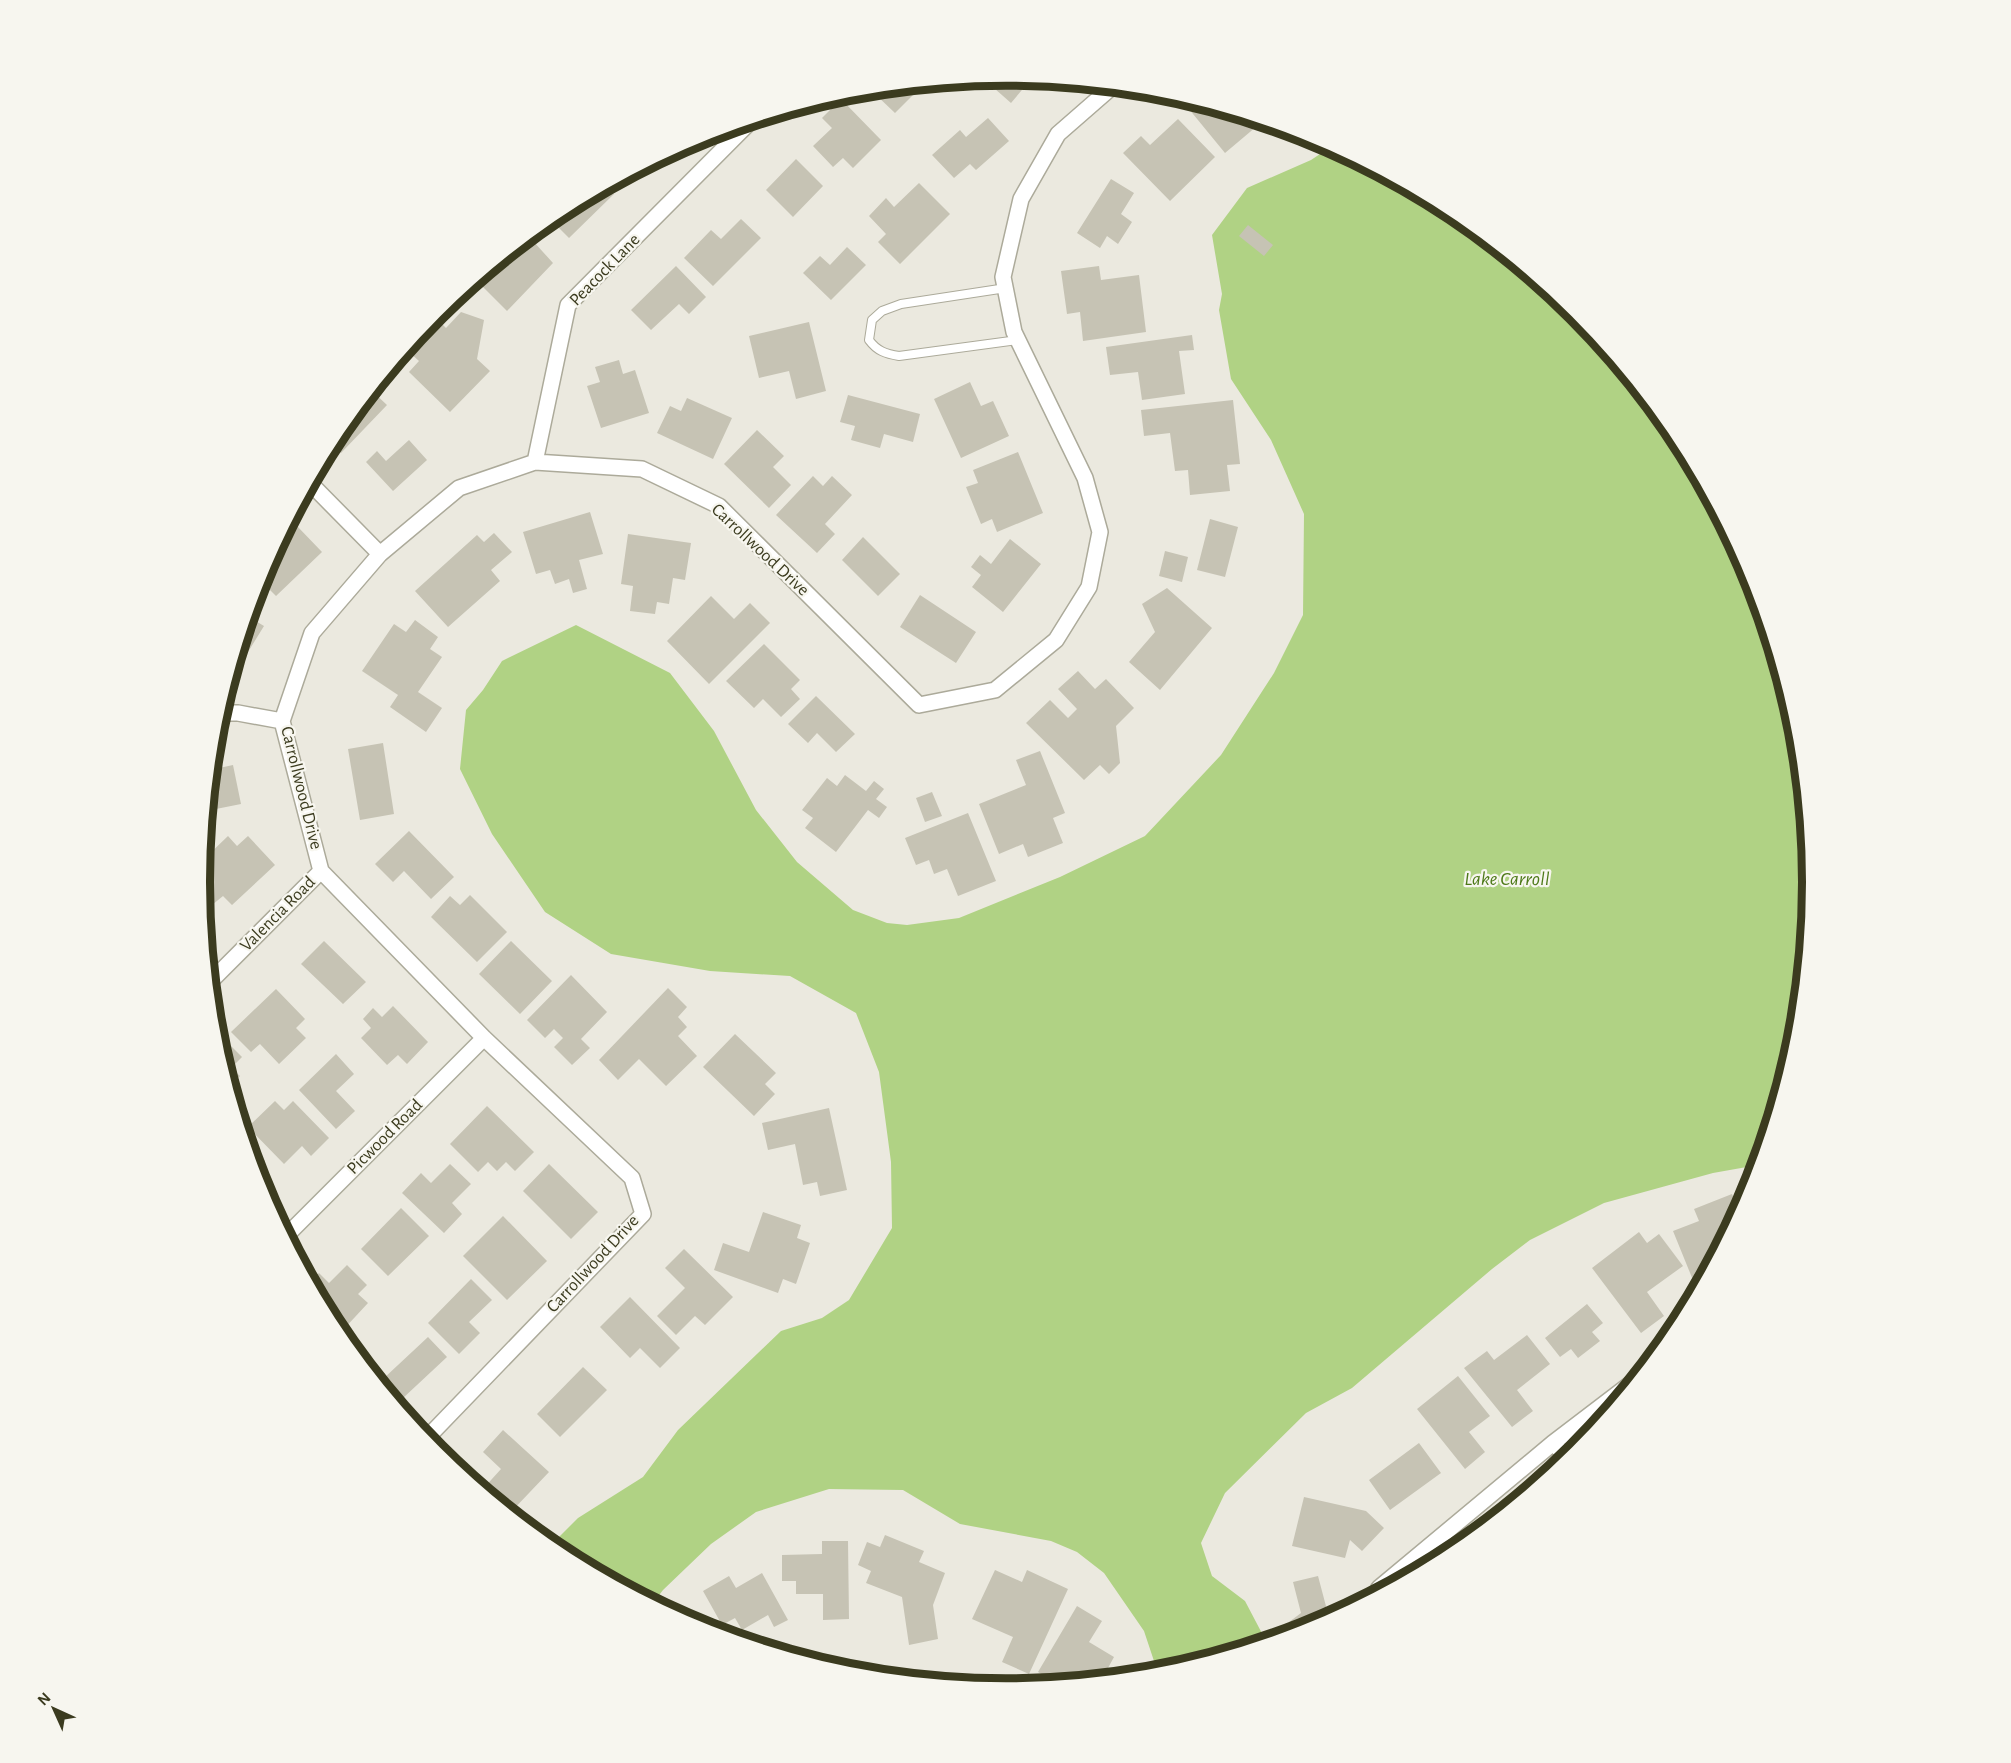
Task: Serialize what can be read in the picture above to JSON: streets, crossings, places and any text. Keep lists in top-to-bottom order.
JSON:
{
  "streets": {
    "street": [
      "Peacock Lane",
      "Carrollwood Drive",
      "Valencia Road",
      "Picwood Road"
    ]
  },
  "crossings": [
    ["Peacock Lane", "Carrollwood Drive"],
    ["Carrollwood Drive", "Valencia Road"],
    ["Carrollwood Drive", "Picwood Road"]
  ],
  "water": ["Lake Carroll"],
  "north": "top left"
}
